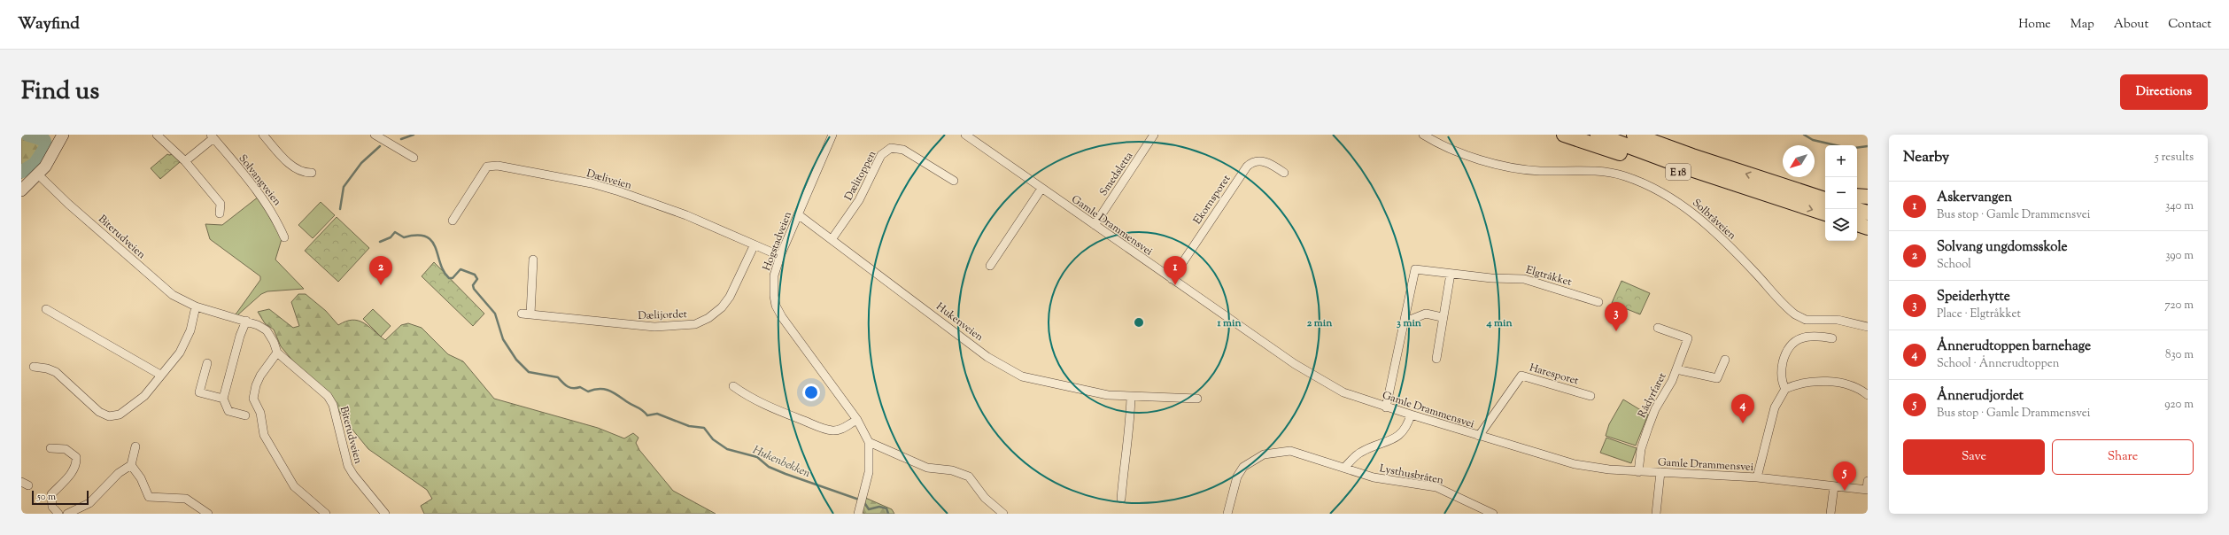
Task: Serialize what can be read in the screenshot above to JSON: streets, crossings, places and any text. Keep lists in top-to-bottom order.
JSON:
{
  "streets": {
    "highway": ["E 18"],
    "street": [
      "Smedsletta",
      "Dælitoppen",
      "Dæliveien",
      "Solvangveien",
      "Ekornsporet",
      "Solbråveien",
      "Gamle Drammensvei",
      "Biterudveien",
      "Hogstadveien",
      "Elgtråkket",
      "Dælijordet",
      "Hukenveien",
      "Haresporet",
      "Rådyrfaret",
      "Lysthusbråten"
    ]
  },
  "crossings": [
    ["Smedsletta", "Gamle Drammensvei"],
    ["Dælitoppen", "Hukenveien"],
    ["Dæliveien", "Hogstadveien"],
    ["Dæliveien", "Dælijordet"],
    ["Ekornsporet", "Gamle Drammensvei"],
    ["Gamle Drammensvei", "Elgtråkket"],
    ["Gamle Drammensvei", "Haresporet"],
    ["Gamle Drammensvei", "Rådyrfaret"],
    ["Hogstadveien", "Hukenveien"]
  ],
  "water": ["Hukenbekken"],
  "scale_bar": "50 m",
  "north": "bottom left",
  "page": {
    "header": "Wayfind",
    "nav": [
      "Home",
      "Map",
      "About",
      "Contact"
    ],
    "title": "Find us",
    "buttons": [
      "Directions",
      ["Save", "Share"]
    ],
    "heading": ["Nearby", "5 results"],
    "map_buttons": ["+", "−"],
    "list": [
      {
        "mark": "1",
        "name": "Askervangen",
        "note": "Bus stop · Gamle Drammensvei",
        "value": "340 m"
      },
      {
        "mark": "2",
        "name": "Solvang ungdomsskole",
        "note": "School",
        "value": "390 m"
      },
      {
        "mark": "3",
        "name": "Speiderhytte",
        "note": "Place · Elgtråkket",
        "value": "720 m"
      },
      {
        "mark": "4",
        "name": "Ånnerudtoppen barnehage",
        "note": "School · Ånnerudtoppen",
        "value": "830 m"
      },
      {
        "mark": "5",
        "name": "Ånnerudjordet",
        "note": "Bus stop · Gamle Drammensvei",
        "value": "920 m"
      }
    ],
    "pins": [
      "1",
      "2",
      "3",
      "4",
      "5"
    ],
    "scale": "50 m"
  },
  "rings": [
    "1 min",
    "2 min",
    "3 min",
    "4 min"
  ]
}
